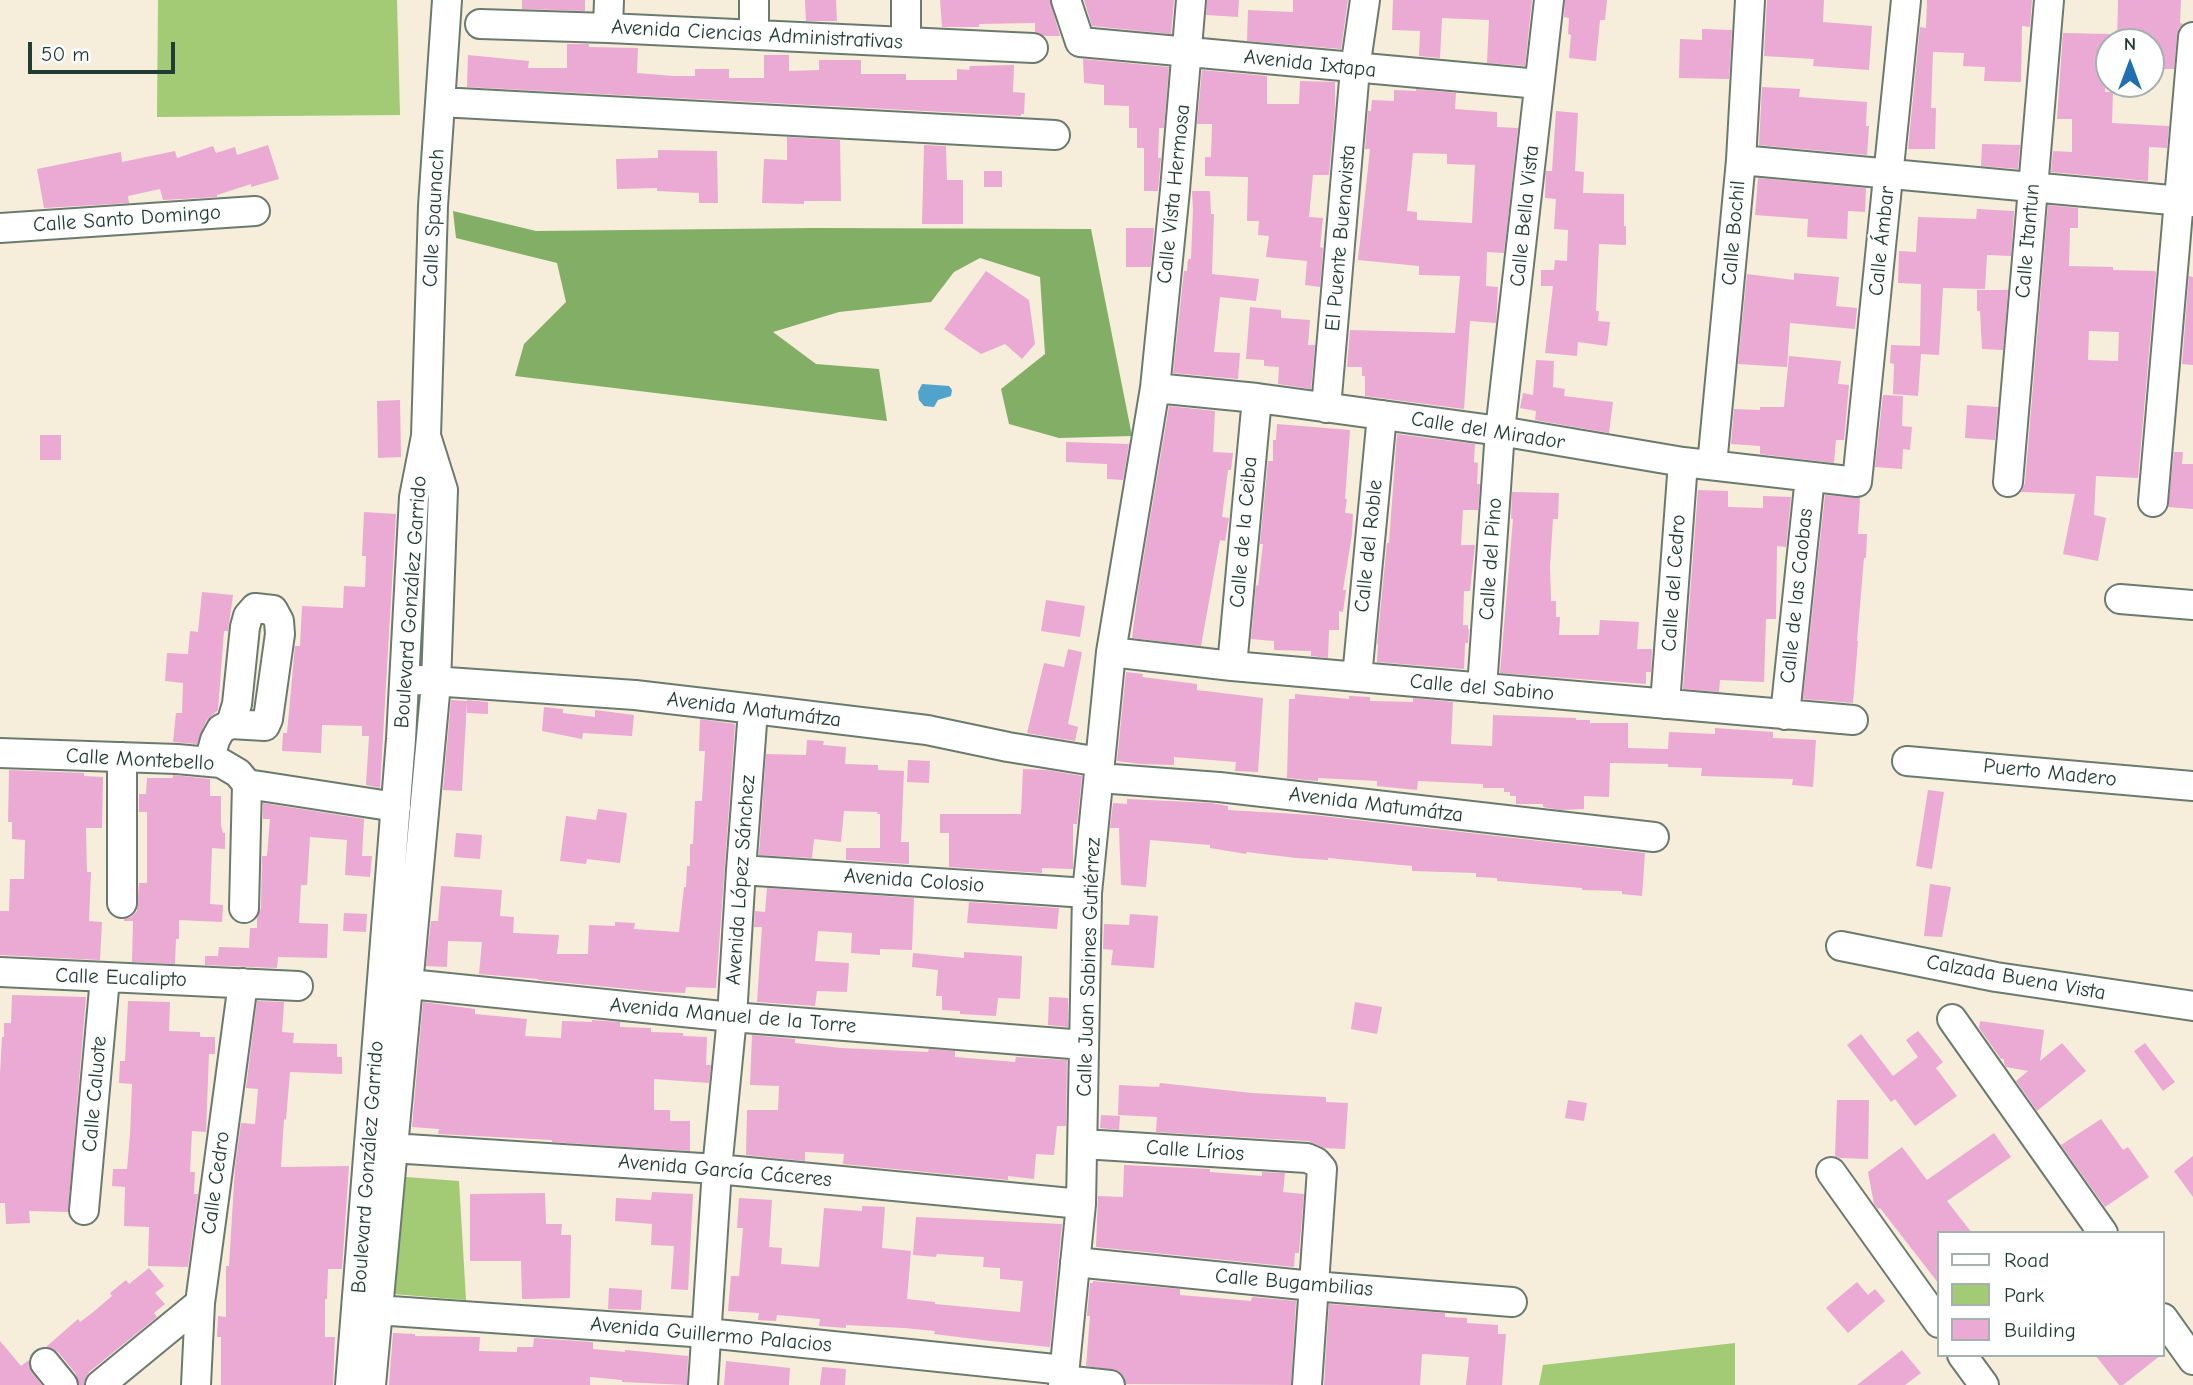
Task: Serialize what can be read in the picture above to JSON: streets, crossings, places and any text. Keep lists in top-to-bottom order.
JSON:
{
  "streets": {
    "street": [
      "Avenida Ciencias Administrativas",
      "Avenida Ixtapa",
      "Calle Vista Hermosa",
      "Calle Bella Vista",
      "Calle Spaunach",
      "Calle Santo Domingo",
      "Calle Bochil",
      "El Puente Buenavista",
      "Calle Ámbar",
      "Calle Itantun",
      "Calle del Mirador",
      "Calle de la Ceiba",
      "Calle del Roble",
      "Calle del Pino",
      "Calle del Cedro",
      "Calle de las Caobas",
      "Boulevard González Garrido",
      "Calle del Sabino",
      "Avenida Matumátza",
      "Calle Montebello",
      "Puerto Madero",
      "Avenida López Sánchez",
      "Avenida Colosio",
      "Calle Juan Sabines Gutiérrez",
      "Calle Eucalipto",
      "Calzada Buena Vista",
      "Avenida Manuel de la Torre",
      "Calle Caluote",
      "Calle Lírios",
      "Avenida García Cáceres",
      "Calle Cedro",
      "Calle Bugambilias",
      "Avenida Guillermo Palacios"
    ]
  },
  "crossings": [
    ["Avenida Ixtapa", "Calle Vista Hermosa"],
    ["Avenida Ixtapa", "Calle Bella Vista"],
    ["Avenida Ixtapa", "El Puente Buenavista"],
    ["Calle Vista Hermosa", "Calle del Mirador"],
    ["Calle Vista Hermosa", "Calle Juan Sabines Gutiérrez"],
    ["Calle Bella Vista", "Calle del Mirador"],
    ["Calle Bella Vista", "Calle del Pino"],
    ["Calle Spaunach", "Boulevard González Garrido"],
    ["Calle Bochil", "Calle del Mirador"],
    ["El Puente Buenavista", "Calle del Mirador"],
    ["Calle Ámbar", "Calle del Mirador"],
    ["Calle del Mirador", "Calle de la Ceiba"],
    ["Calle del Mirador", "Calle del Roble"],
    ["Calle del Mirador", "Calle del Pino"],
    ["Calle del Mirador", "Calle del Cedro"],
    ["Calle del Mirador", "Calle de las Caobas"],
    ["Calle del Mirador", "Calle Juan Sabines Gutiérrez"],
    ["Calle de la Ceiba", "Calle del Sabino"],
    ["Calle del Roble", "Calle del Sabino"],
    ["Calle del Pino", "Calle del Sabino"],
    ["Calle del Cedro", "Calle del Sabino"],
    ["Calle de las Caobas", "Calle del Sabino"],
    ["Boulevard González Garrido", "Avenida Matumátza"],
    ["Boulevard González Garrido", "Calle Montebello"],
    ["Boulevard González Garrido", "Avenida Manuel de la Torre"],
    ["Boulevard González Garrido", "Avenida García Cáceres"],
    ["Boulevard González Garrido", "Avenida Guillermo Palacios"],
    ["Calle del Sabino", "Calle Juan Sabines Gutiérrez"],
    ["Avenida Matumátza", "Avenida López Sánchez"],
    ["Avenida Matumátza", "Calle Juan Sabines Gutiérrez"],
    ["Avenida López Sánchez", "Avenida Colosio"],
    ["Avenida López Sánchez", "Avenida Manuel de la Torre"],
    ["Avenida López Sánchez", "Avenida García Cáceres"],
    ["Avenida López Sánchez", "Avenida Guillermo Palacios"],
    ["Avenida Colosio", "Calle Juan Sabines Gutiérrez"],
    ["Calle Juan Sabines Gutiérrez", "Avenida Manuel de la Torre"],
    ["Calle Juan Sabines Gutiérrez", "Calle Lírios"],
    ["Calle Juan Sabines Gutiérrez", "Avenida García Cáceres"],
    ["Calle Juan Sabines Gutiérrez", "Calle Bugambilias"],
    ["Calle Juan Sabines Gutiérrez", "Avenida Guillermo Palacios"],
    ["Calle Eucalipto", "Calle Caluote"],
    ["Calle Eucalipto", "Calle Cedro"],
    ["Calle Lírios", "Calle Bugambilias"]
  ],
  "legend": ["Road", "Park", "Building"],
  "scale_bar": "50 m",
  "north": "top"
}
